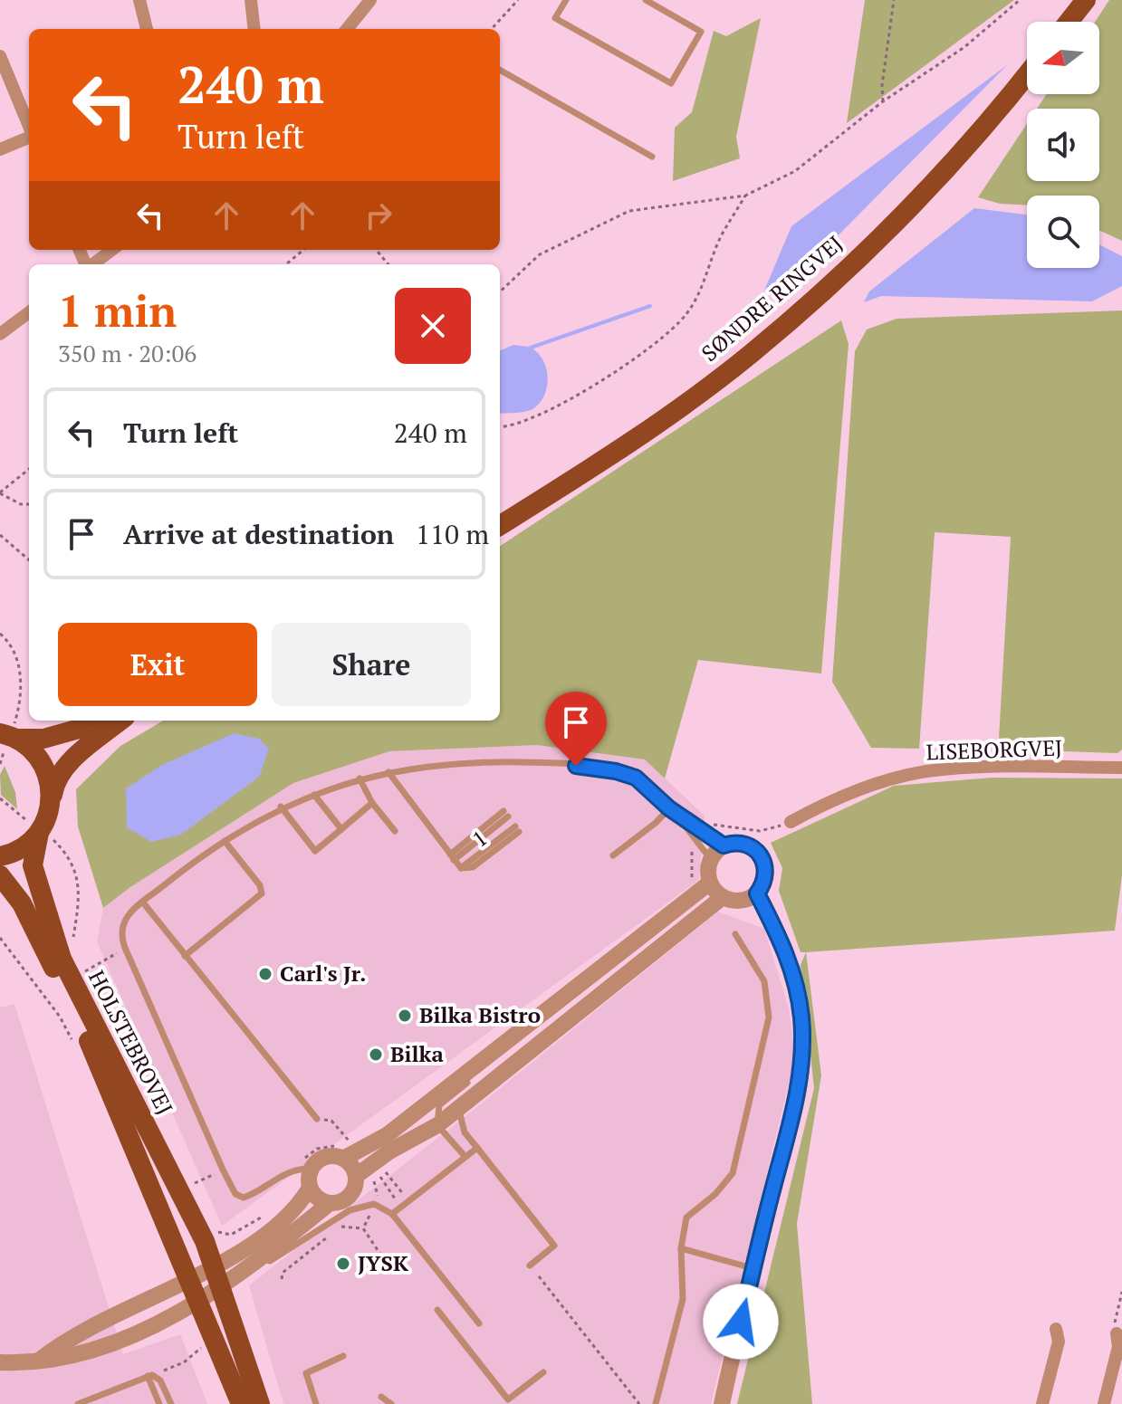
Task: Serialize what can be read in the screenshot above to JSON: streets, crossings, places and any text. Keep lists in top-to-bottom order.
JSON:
{
  "streets": {
    "main road": ["SØNDRE RINGVEJ", "HOLSTEBROVEJ"],
    "street": ["LISEBORGVEJ"]
  },
  "places": [
    "Carl's Jr.",
    "Bilka Bistro",
    "Bilka",
    "JYSK"
  ],
  "north": "left",
  "page": {
    "turn": ["240 m", "Turn left"],
    "heading": ["1 min", "350 m · 20:06"],
    "list": [
      {
        "name": "Turn left",
        "value": "240 m"
      },
      {
        "name": "Arrive at destination",
        "value": "110 m"
      }
    ],
    "buttons": ["Exit", "Share"]
  }
}
